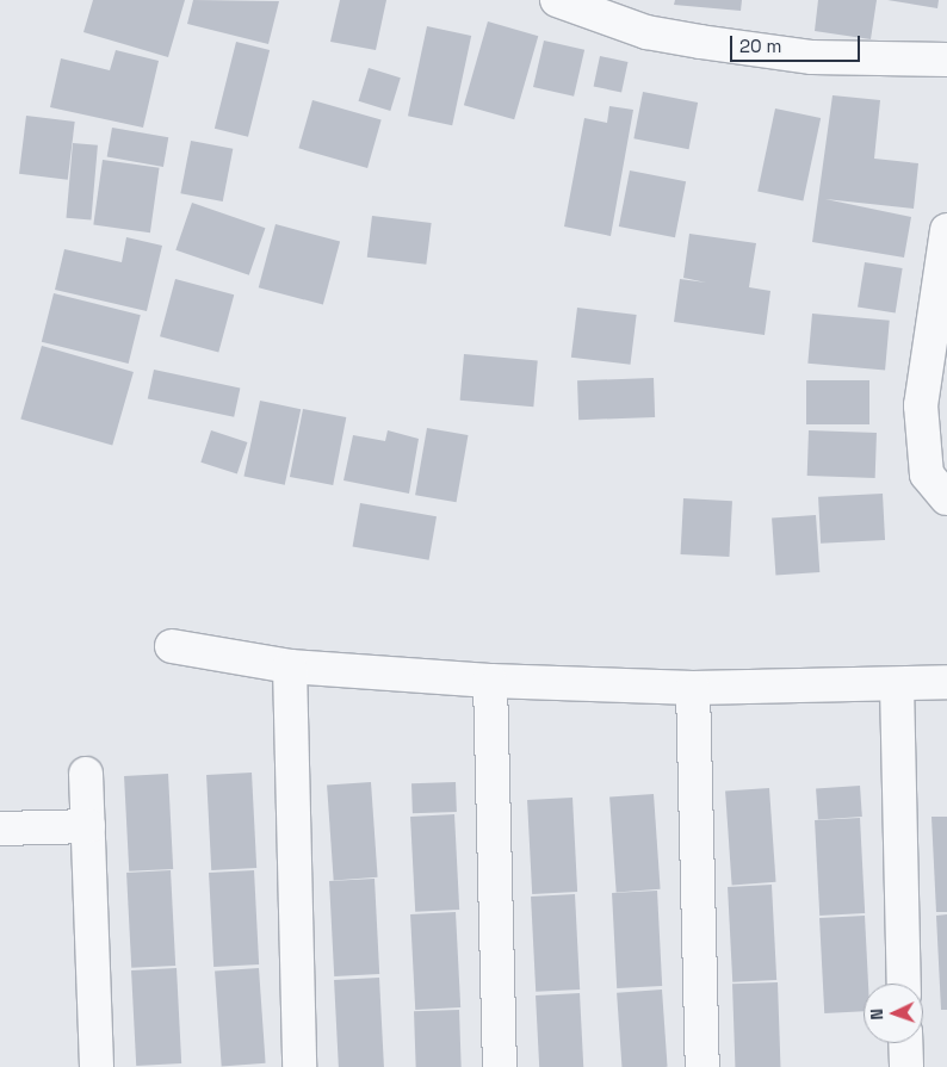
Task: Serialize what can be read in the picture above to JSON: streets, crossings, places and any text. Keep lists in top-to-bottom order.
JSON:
{
  "scale_bar": "20 m",
  "north": "left"
}
